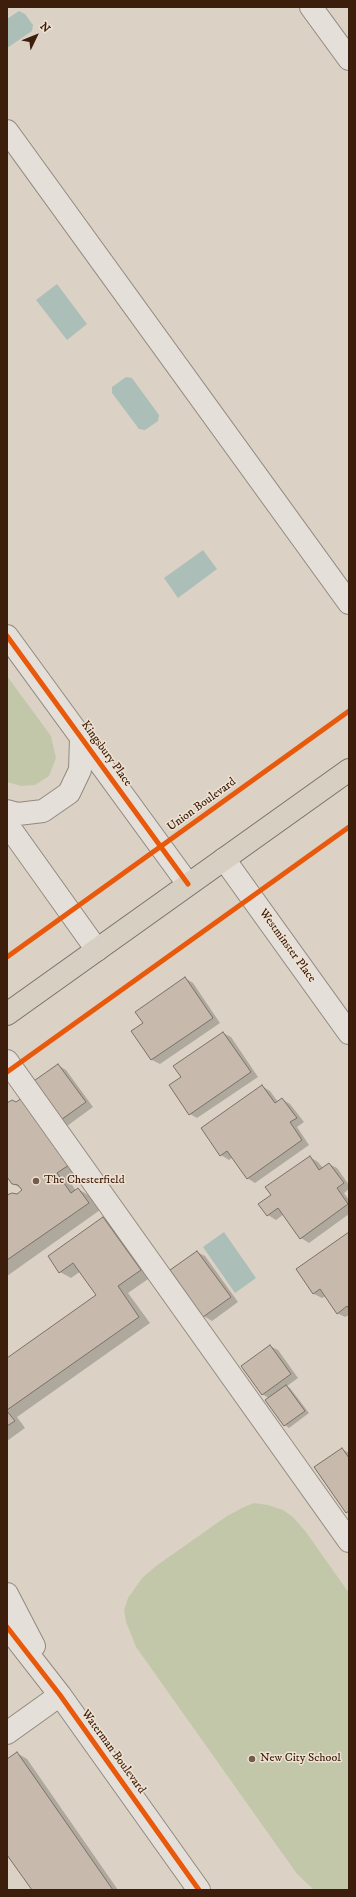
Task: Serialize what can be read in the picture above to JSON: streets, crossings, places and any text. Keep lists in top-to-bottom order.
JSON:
{
  "streets": {
    "street": ["Kingsbury Place", "Westminster Place", "Waterman Boulevard"],
    "cycle path": ["Union Boulevard"]
  },
  "places": ["The Chesterfield", "New City School"],
  "north": "top right"
}
